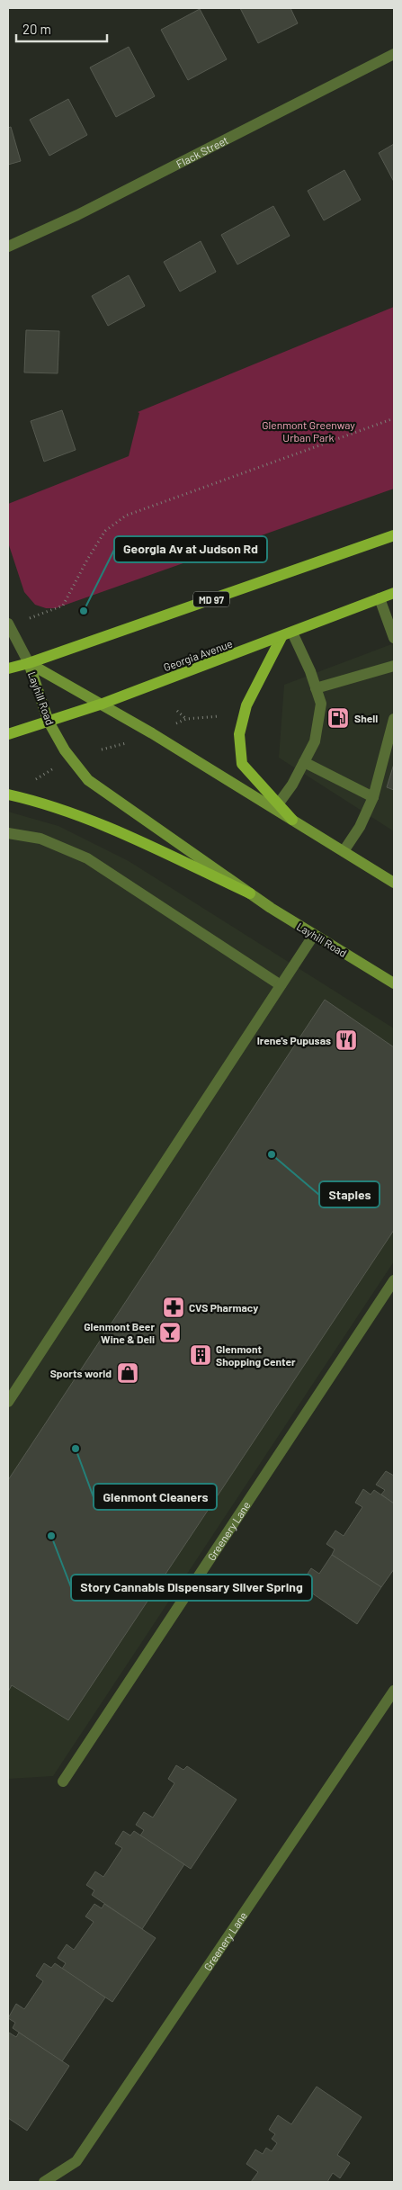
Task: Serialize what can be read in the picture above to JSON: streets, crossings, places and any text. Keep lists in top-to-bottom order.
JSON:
{
  "streets": {
    "main road": ["MD 97", "Georgia Avenue", "Layhill Road"],
    "street": ["Flack Street", "Greenery Lane"]
  },
  "crossings": [
    ["MD 97", "Layhill Road"],
    ["Georgia Avenue", "Layhill Road"]
  ],
  "parks": ["Glenmont Greenway Urban Park"],
  "places": {
    "other": [
      "Georgia Av at Judson Rd",
      "Staples",
      "Glenmont Cleaners",
      "Story Cannabis Dispensary Silver Spring"
    ],
    "fuel station": ["Shell"],
    "restaurant": ["Irene's Pupusas"],
    "pharmacy": ["CVS Pharmacy"],
    "bar": ["Glenmont Beer Wine & Deli"],
    "building": ["Glenmont Shopping Center"],
    "shop": ["Sports world"]
  },
  "scale_bar": "20 m"
}
